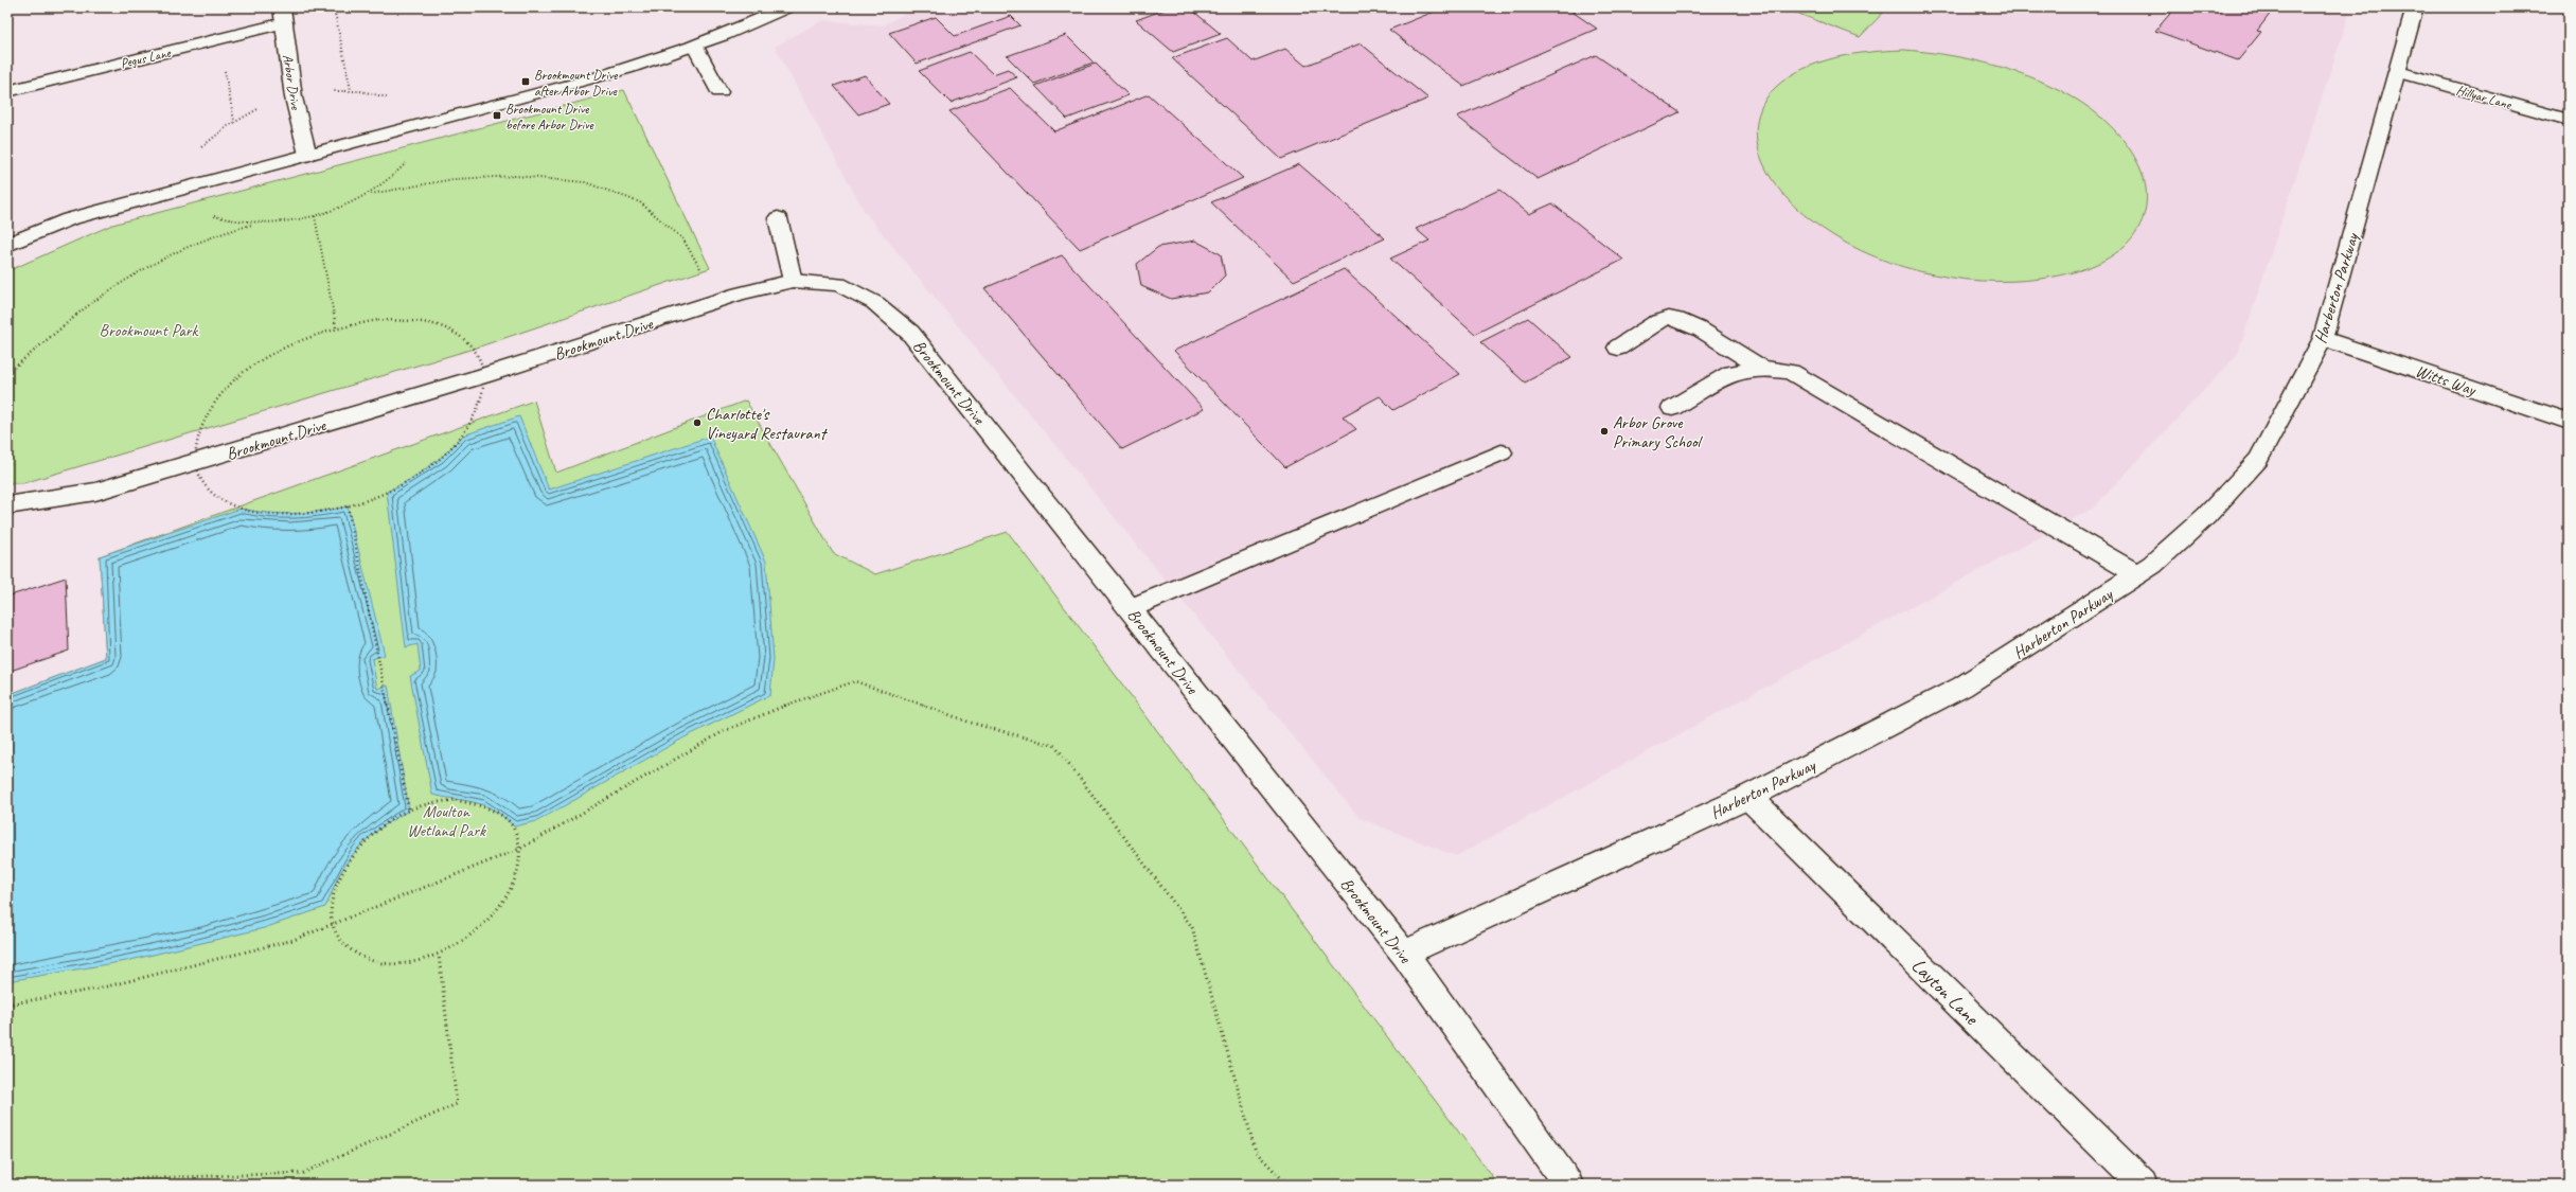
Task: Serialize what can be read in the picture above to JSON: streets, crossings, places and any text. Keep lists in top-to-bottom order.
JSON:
{
  "streets": {
    "street": [
      "Pegus Lane",
      "Arbor Drive",
      "Hillyar Lane",
      "Harberton Parkway",
      "Brookmount Drive",
      "Witts Way",
      "Layton Lane"
    ]
  },
  "crossings": [
    ["Pegus Lane", "Arbor Drive"],
    ["Hillyar Lane", "Harberton Parkway"],
    ["Harberton Parkway", "Brookmount Drive"],
    ["Harberton Parkway", "Witts Way"],
    ["Harberton Parkway", "Layton Lane"]
  ],
  "parks": ["Brookmount Park", "Moulton Wetland Park"],
  "places": {
    "transit": ["Brookmount Drive after Arbor Drive", "Brookmount Drive before Arbor Drive"],
    "other": ["Charlotte's Vineyard Restaurant", "Arbor Grove Primary School"]
  }
}
